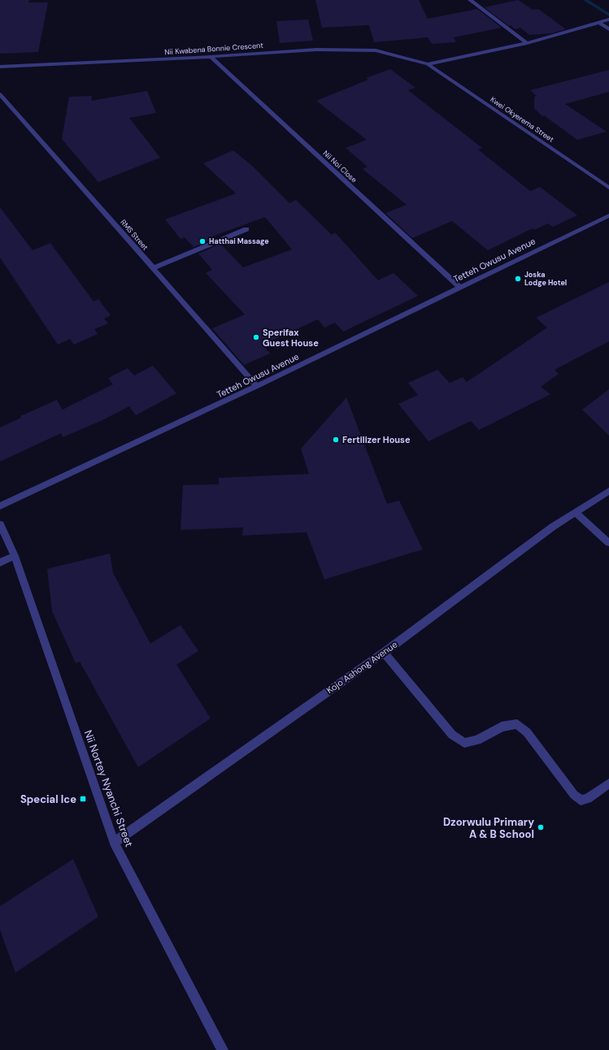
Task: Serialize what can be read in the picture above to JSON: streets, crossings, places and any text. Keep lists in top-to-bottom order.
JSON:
{
  "streets": {
    "street": [
      "Nii Kwabena Bonnie Crescent",
      "Kwei Okyerema Street",
      "Nii Noi Close",
      "RMS Street",
      "Tetteh Owusu Avenue",
      "Kojo Ashong Avenue",
      "Nii Nortey Nyanchi Street"
    ]
  },
  "crossings": [
    ["Nii Kwabena Bonnie Crescent", "Kwei Okyerema Street"],
    ["Nii Kwabena Bonnie Crescent", "Nii Noi Close"],
    ["Nii Noi Close", "Tetteh Owusu Avenue"],
    ["RMS Street", "Tetteh Owusu Avenue"],
    ["Kojo Ashong Avenue", "Nii Nortey Nyanchi Street"]
  ],
  "places": {
    "other": [
      "Hatthai Massage",
      "Joska Lodge Hotel",
      "Sperifax Guest House",
      "Fertilizer House",
      "Dzorwulu Primary A & B School"
    ],
    "transit": ["Special Ice"]
  }
}
